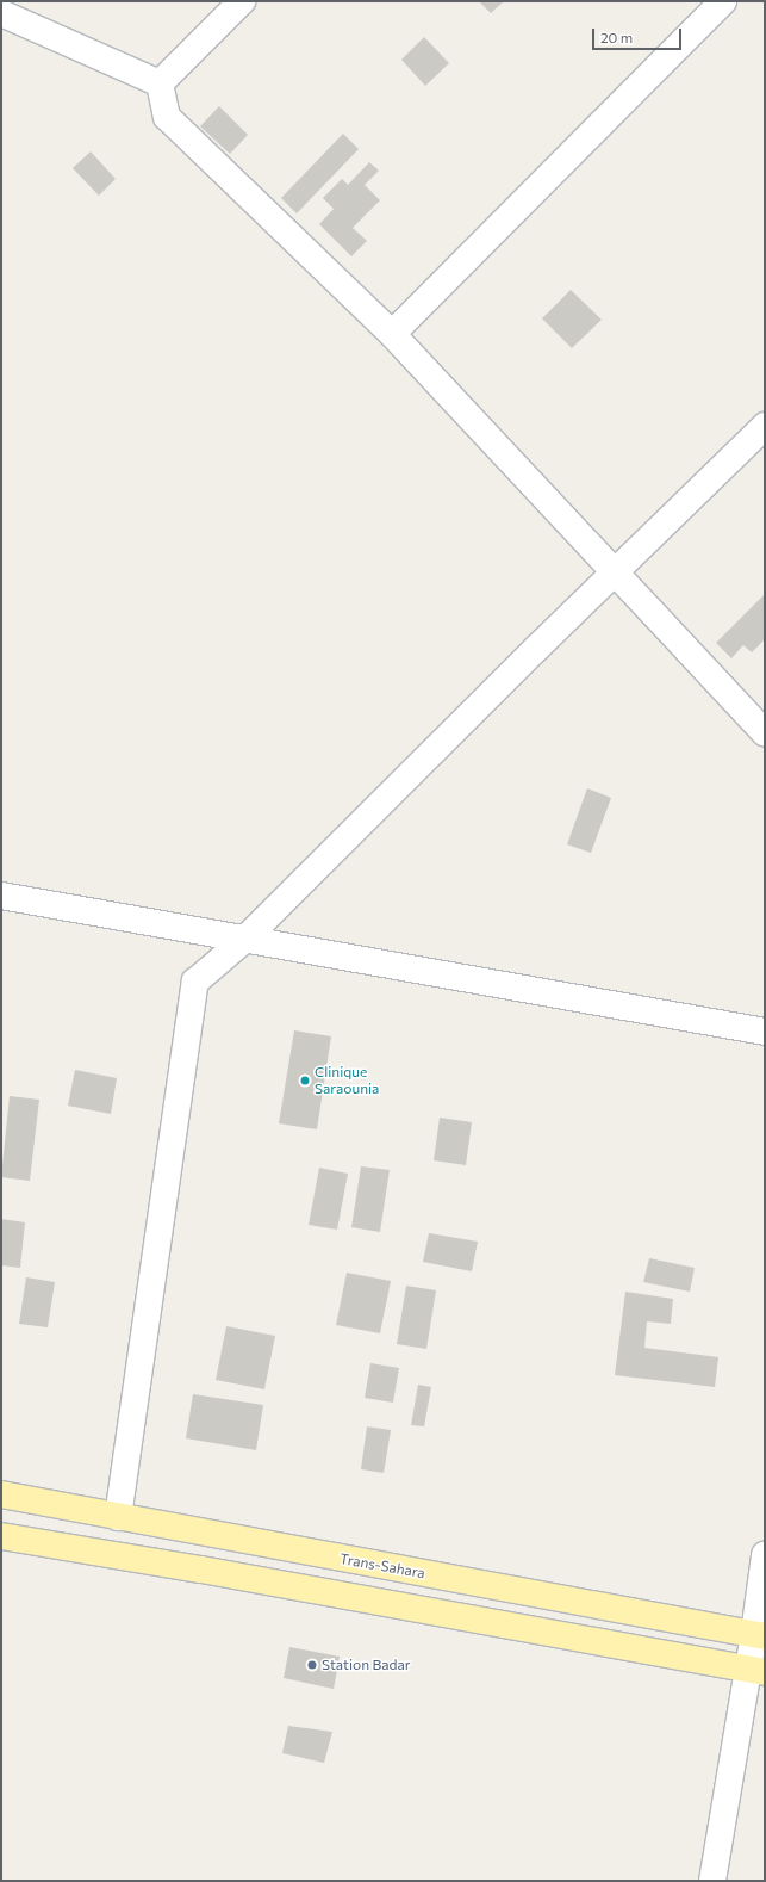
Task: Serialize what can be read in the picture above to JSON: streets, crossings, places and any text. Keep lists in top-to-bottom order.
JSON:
{
  "streets": {
    "main road": ["Trans-Sahara"]
  },
  "places": ["Clinique Saraounia", "Station Badar"],
  "scale_bar": "20 m"
}
